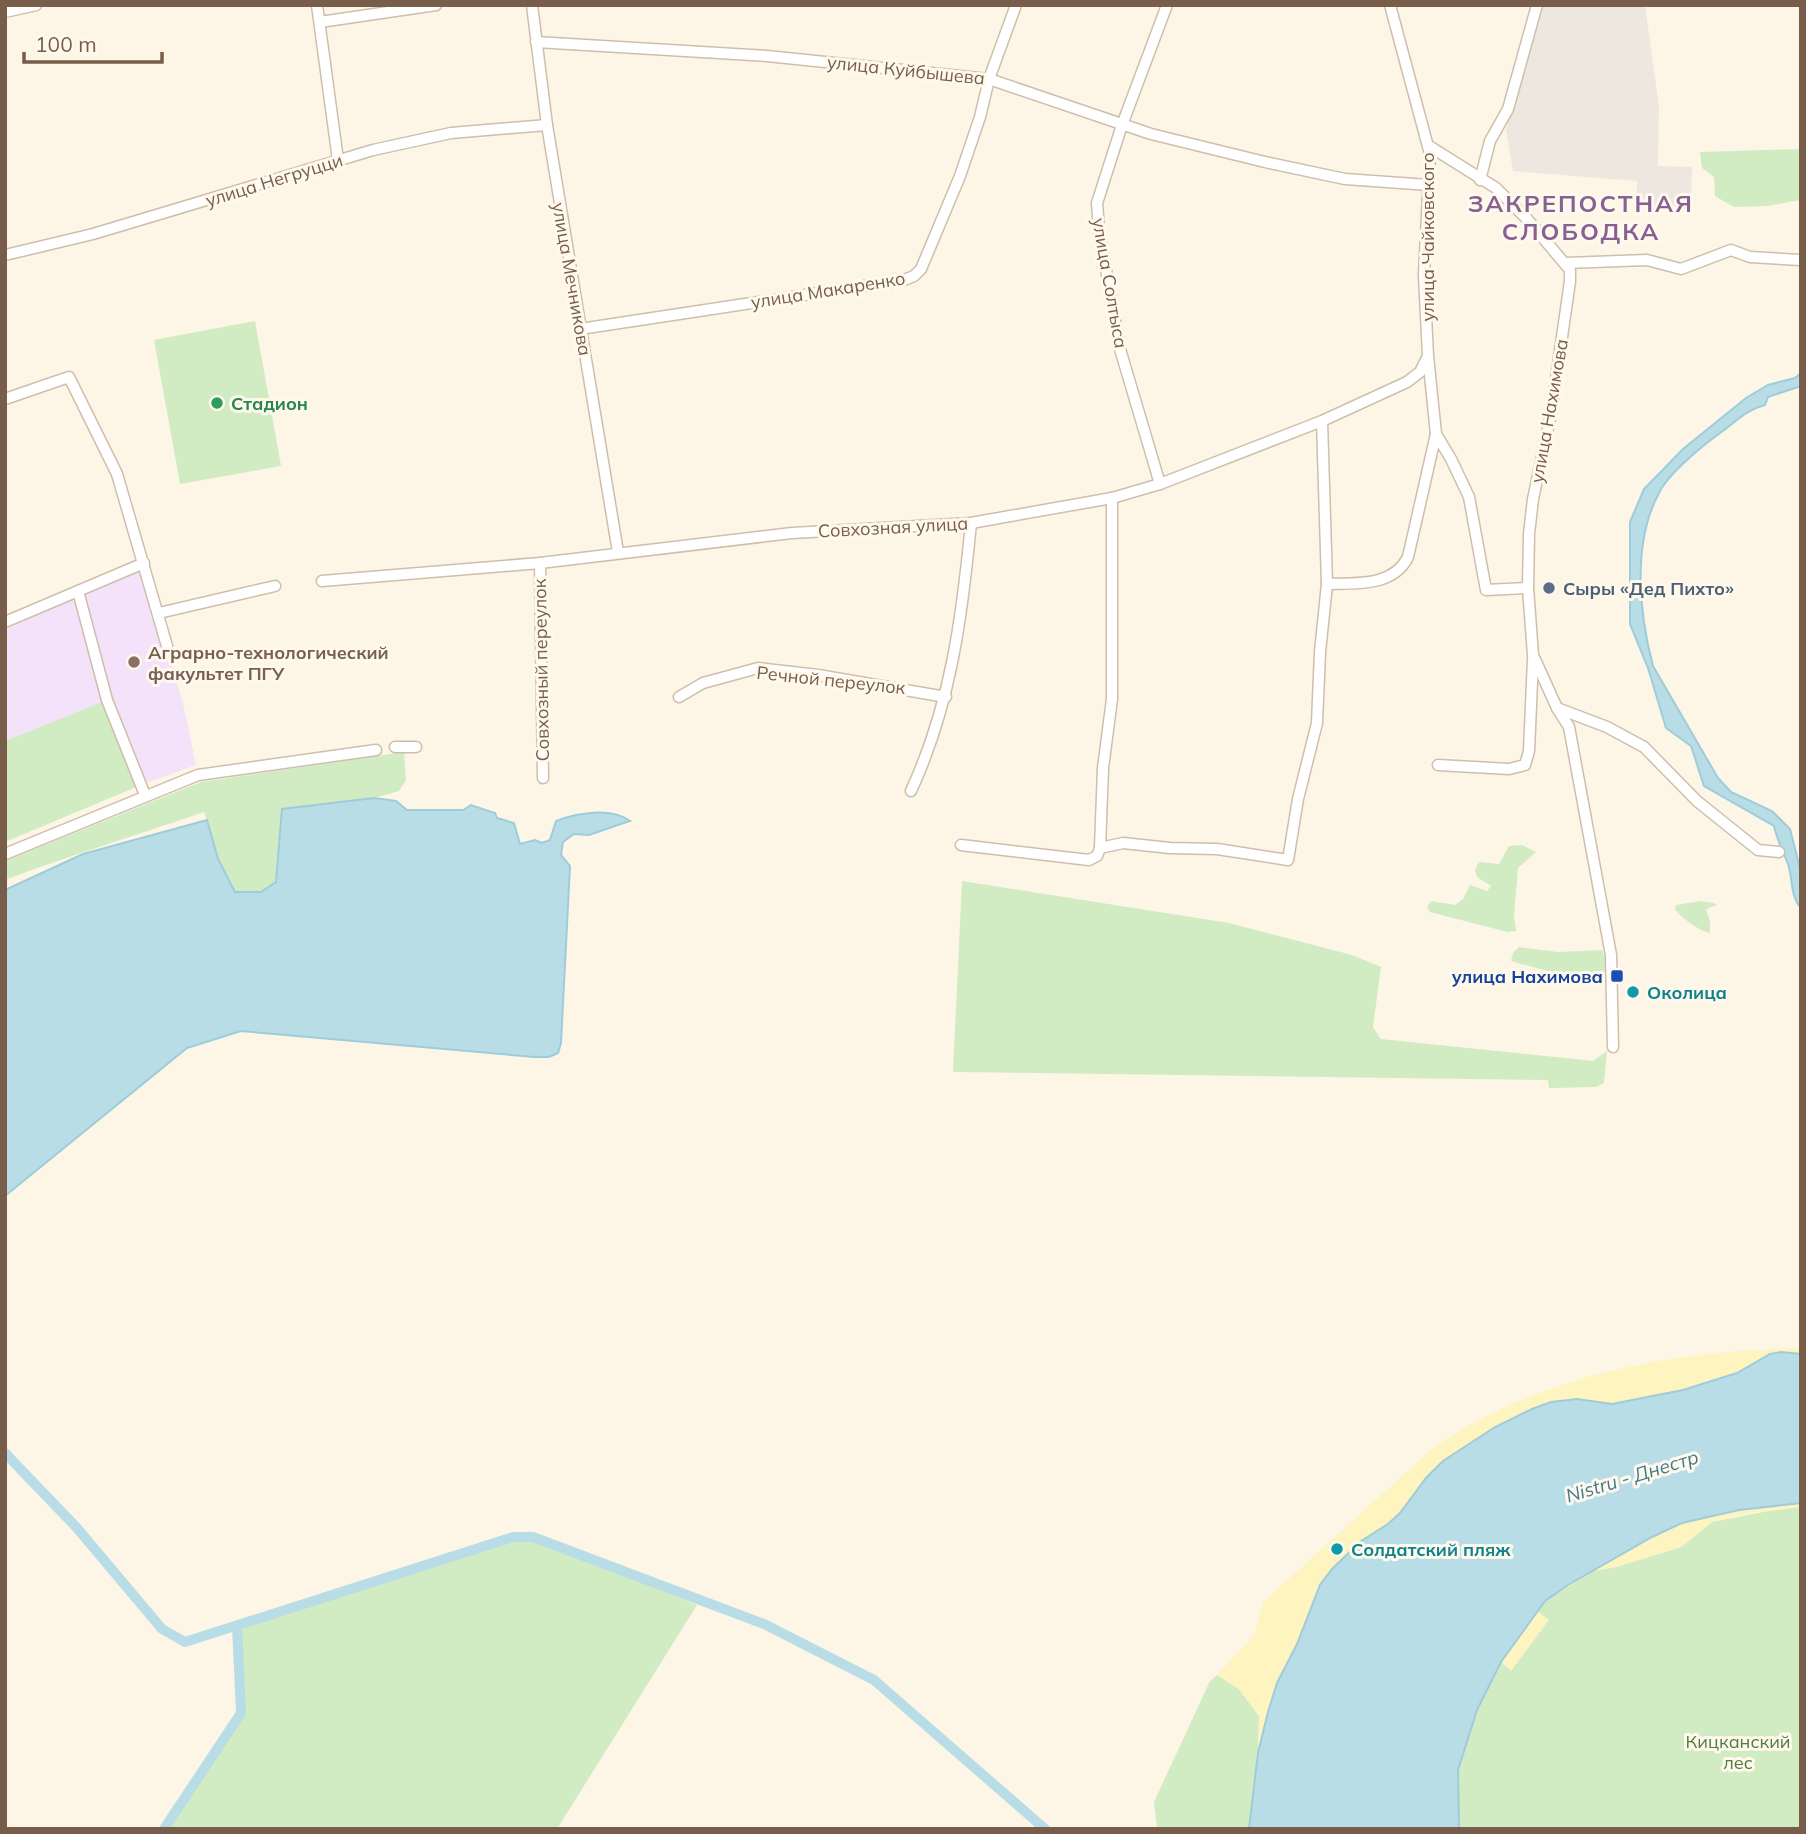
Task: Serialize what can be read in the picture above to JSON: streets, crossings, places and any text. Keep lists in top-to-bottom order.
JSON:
{
  "streets": {
    "street": [
      "улица Куйбышева",
      "улица Негруцци",
      "улица Чайковского",
      "улица Мечникова",
      "улица Солтыса",
      "улица Макаренко",
      "улица Нахимова",
      "Совхозная улица",
      "Совхозный переулок",
      "Речной переулок"
    ]
  },
  "crossings": [
    ["улица Куйбышева", "улица Чайковского"],
    ["улица Куйбышева", "улица Мечникова"],
    ["улица Куйбышева", "улица Солтыса"],
    ["улица Куйбышева", "улица Макаренко"],
    ["улица Негруцци", "улица Мечникова"],
    ["улица Чайковского", "улица Нахимова"],
    ["улица Чайковского", "Совхозная улица"],
    ["улица Мечникова", "улица Макаренко"],
    ["улица Мечникова", "Совхозная улица"],
    ["улица Солтыса", "Совхозная улица"],
    ["Совхозная улица", "Совхозный переулок"]
  ],
  "districts": ["ЗАКРЕПОСТНАЯ СЛОБОДКА"],
  "water": ["Nistru - Днестр"],
  "parks": ["Кицканский лес"],
  "places": {
    "other": [
      "Стадион",
      "Сыры «Дед Пихто»",
      "Аграрно-технологический факультет ПГУ",
      "Околица",
      "Солдатский пляж"
    ],
    "transit": ["улица Нахимова"]
  },
  "scale_bar": "100 m"
}
